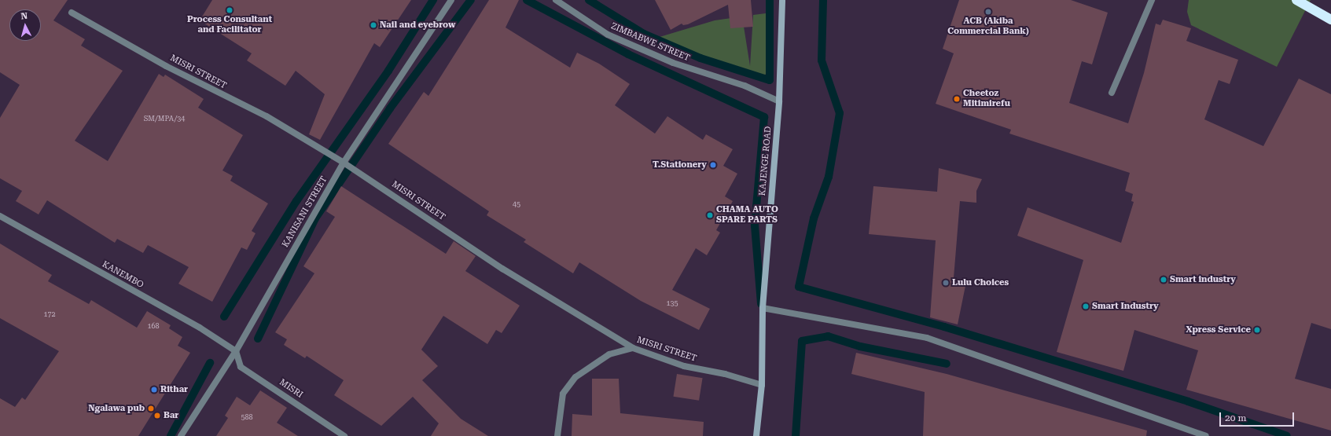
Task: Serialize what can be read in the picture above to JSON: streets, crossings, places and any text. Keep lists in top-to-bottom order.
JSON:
{
  "streets": {
    "street": [
      "ZIMBABWE STREET",
      "MISRI STREET",
      "KAJENGE ROAD",
      "KANISANI STREET",
      "KANEMBO",
      "MISRI"
    ]
  },
  "crossings": [
    ["ZIMBABWE STREET", "KAJENGE ROAD"],
    ["MISRI STREET", "KAJENGE ROAD"],
    ["MISRI STREET", "KANISANI STREET"],
    ["KANISANI STREET", "KANEMBO"],
    ["KANISANI STREET", "MISRI"],
    ["KANEMBO", "MISRI"]
  ],
  "places": [
    "Process Consultant and Facilitator",
    "ACB (Akiba Commercial Bank)",
    "Nail and eyebrow",
    "Cheetoz Mitimirefu",
    "T.Stationery",
    "CHAMA AUTO SPARE PARTS",
    "Smart industry",
    "Lulu Choices",
    "Smart Industry",
    "Xpress Service",
    "Rithar",
    "Ngalawa pub",
    "Bar"
  ],
  "house_numbers": [
    "SM/MPA/34",
    "45",
    "135",
    "172",
    "168",
    "588"
  ],
  "scale_bar": "20 m",
  "north": "top"
}
